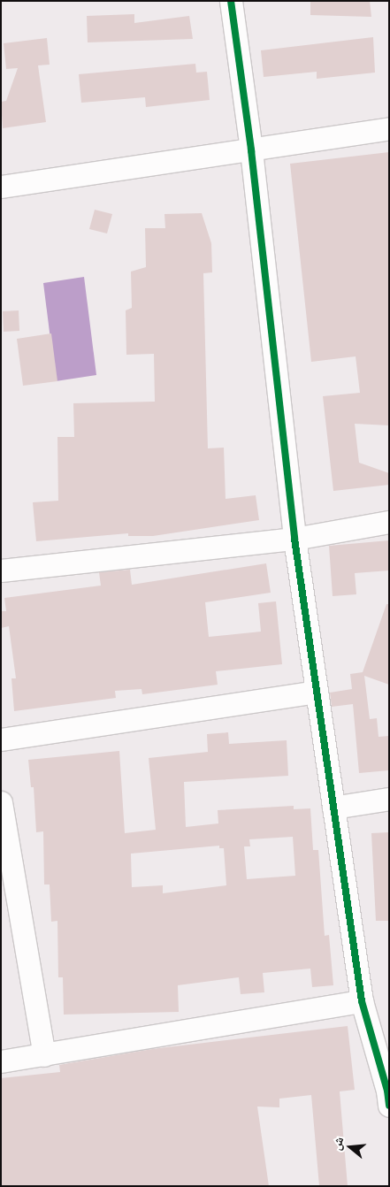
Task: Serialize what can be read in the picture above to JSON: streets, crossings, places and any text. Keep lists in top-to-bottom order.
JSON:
{
  "north": "left"
}
